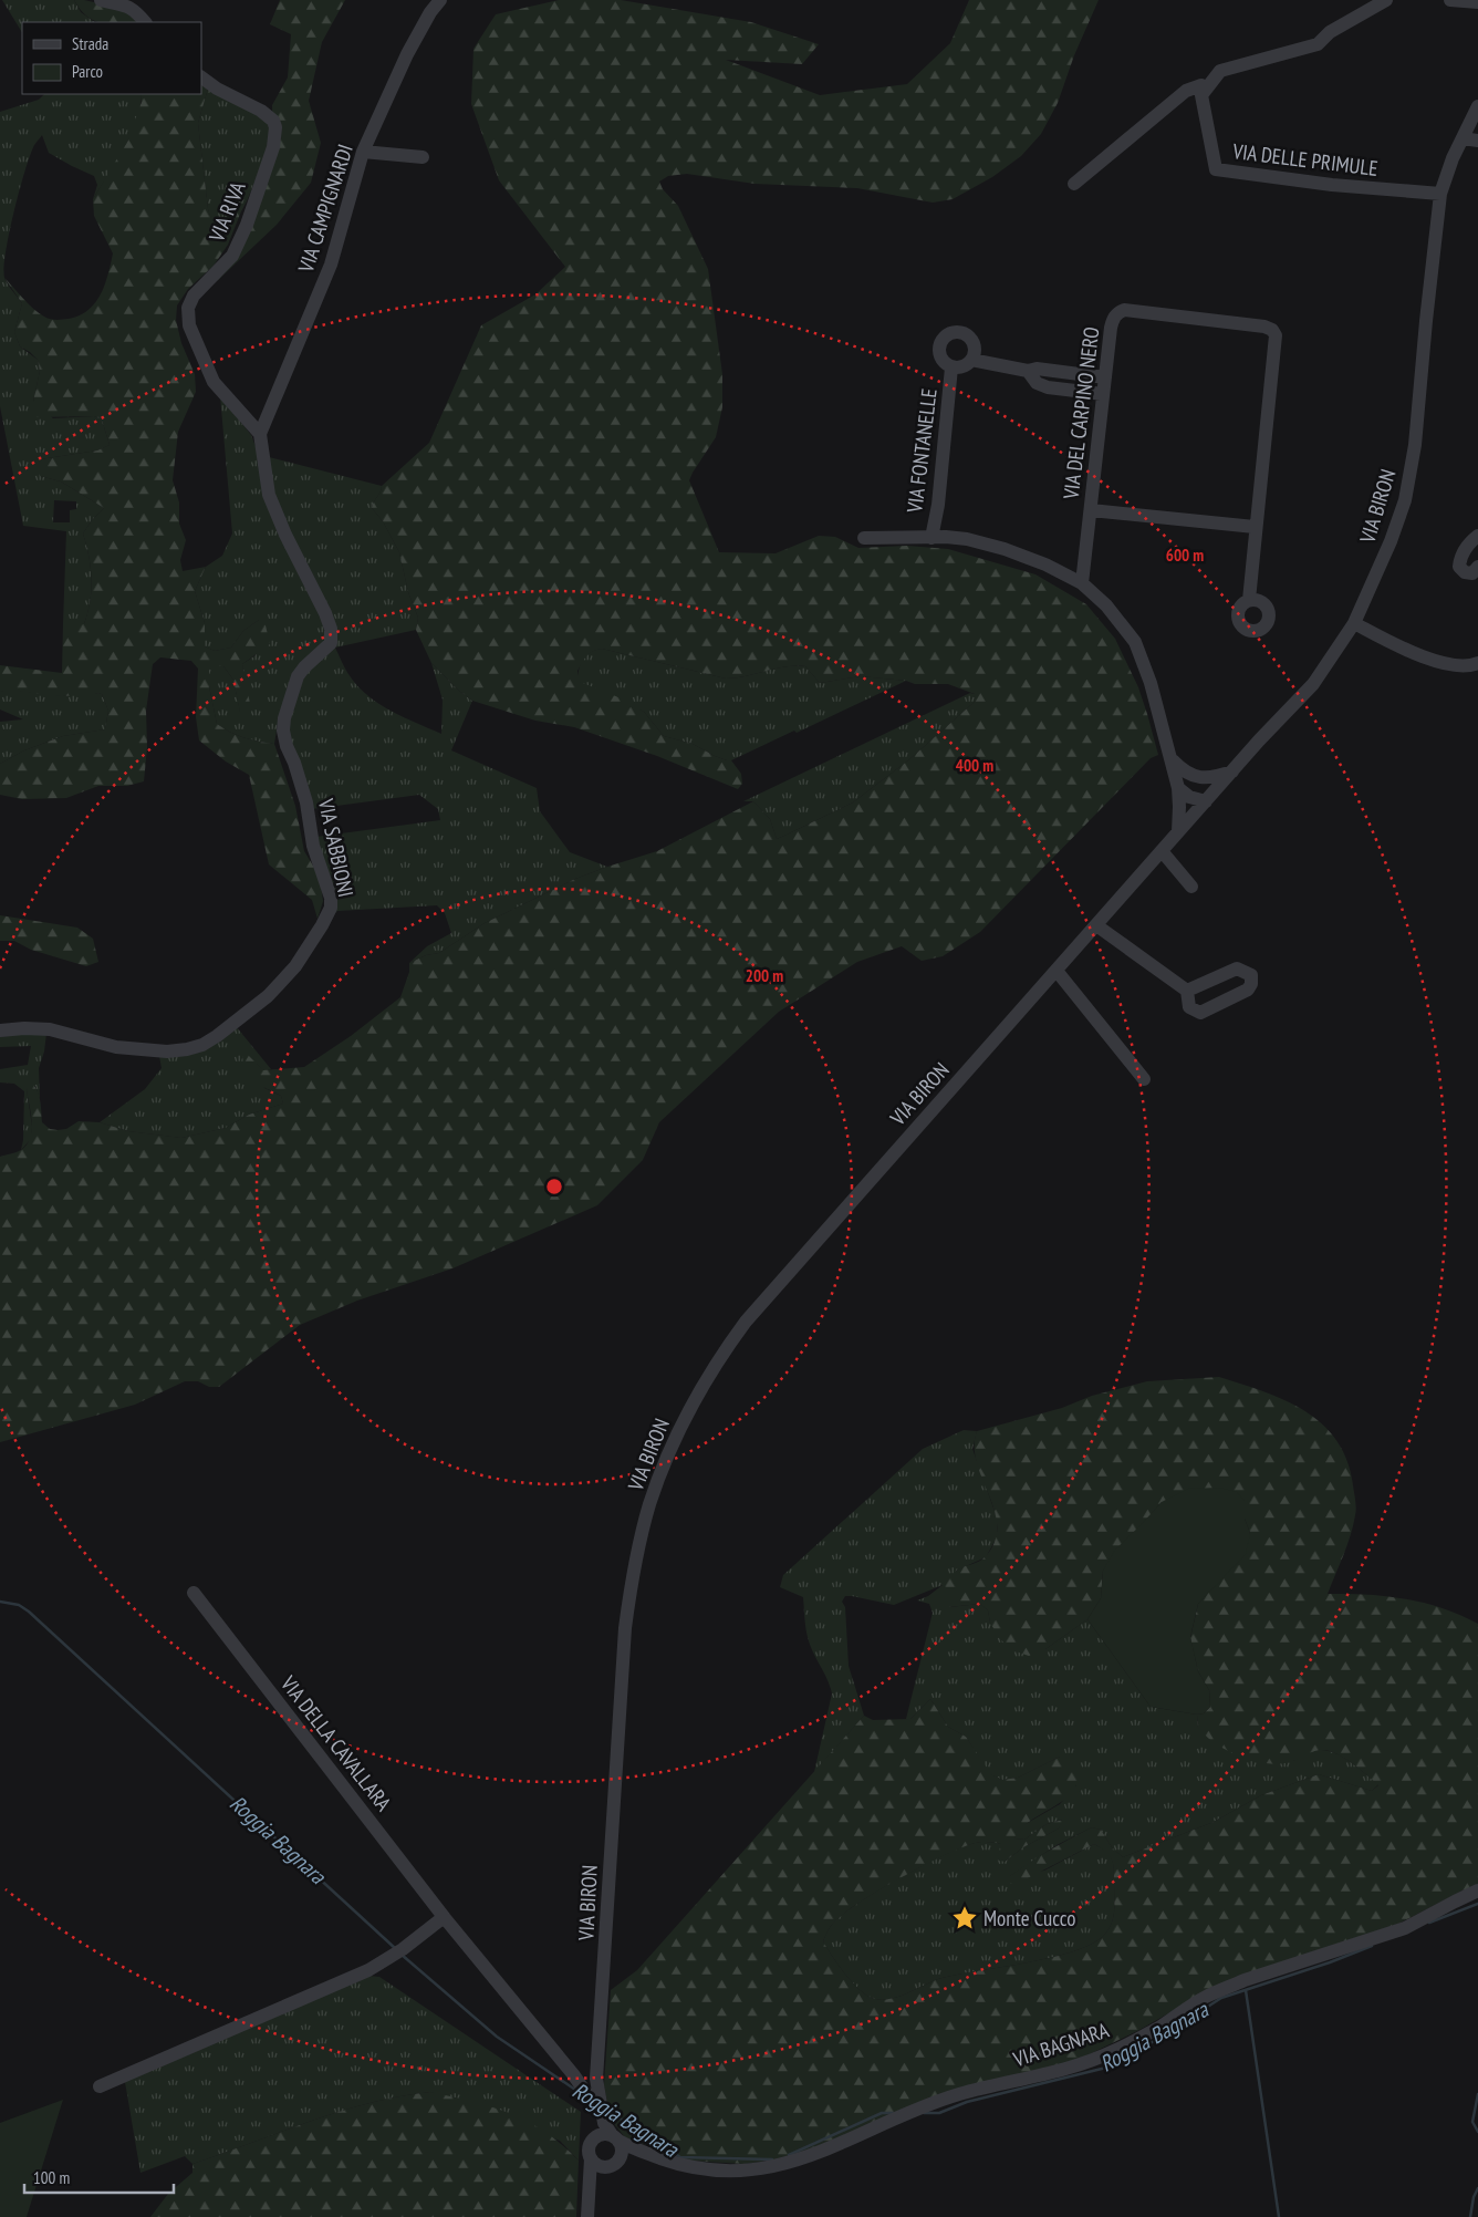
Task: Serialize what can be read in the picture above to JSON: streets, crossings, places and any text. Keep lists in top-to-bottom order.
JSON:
{
  "streets": {
    "street": [
      "VIA DELLE PRIMULE",
      "VIA CAMPIGNARDI",
      "VIA RIVA",
      "VIA DEL CARPINO NERO",
      "VIA FONTANELLE",
      "VIA BIRON",
      "VIA SABBIONI",
      "VIA DELLA CAVALLARA",
      "VIA BAGNARA"
    ]
  },
  "crossings": [
    ["VIA DELLE PRIMULE", "VIA BIRON"],
    ["VIA CAMPIGNARDI", "VIA RIVA"],
    ["VIA CAMPIGNARDI", "VIA SABBIONI"],
    ["VIA RIVA", "VIA SABBIONI"],
    ["VIA BIRON", "VIA DELLA CAVALLARA"],
    ["VIA BIRON", "VIA BAGNARA"]
  ],
  "water": ["Roggia Bagnara"],
  "places": {
    "place": ["Monte Cucco"]
  },
  "legend": ["Strada", "Parco"],
  "scale_bar": "100 m",
  "rings": ["600 m", "400 m", "200 m"]
}
